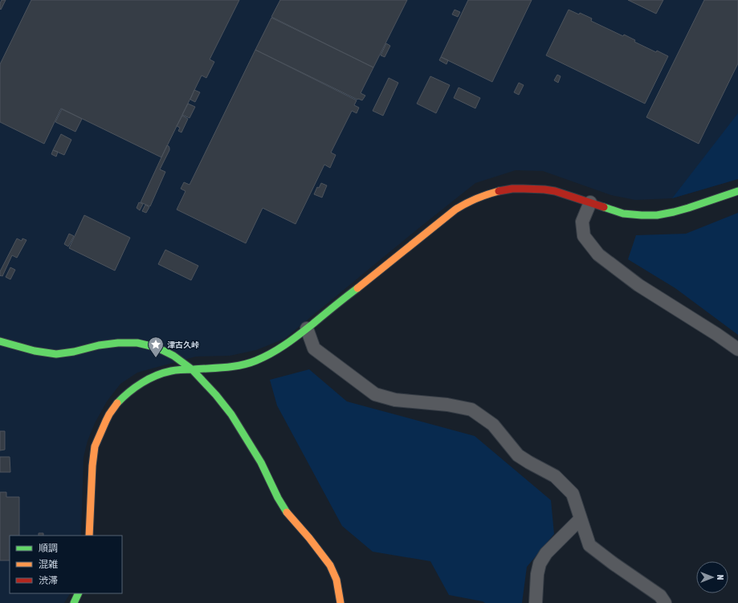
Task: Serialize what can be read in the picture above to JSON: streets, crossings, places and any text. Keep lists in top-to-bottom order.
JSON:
{
  "places": {
    "place": ["津古久峠"]
  },
  "legend": ["順調", "混雑", "渋滞"],
  "north": "right"
}
